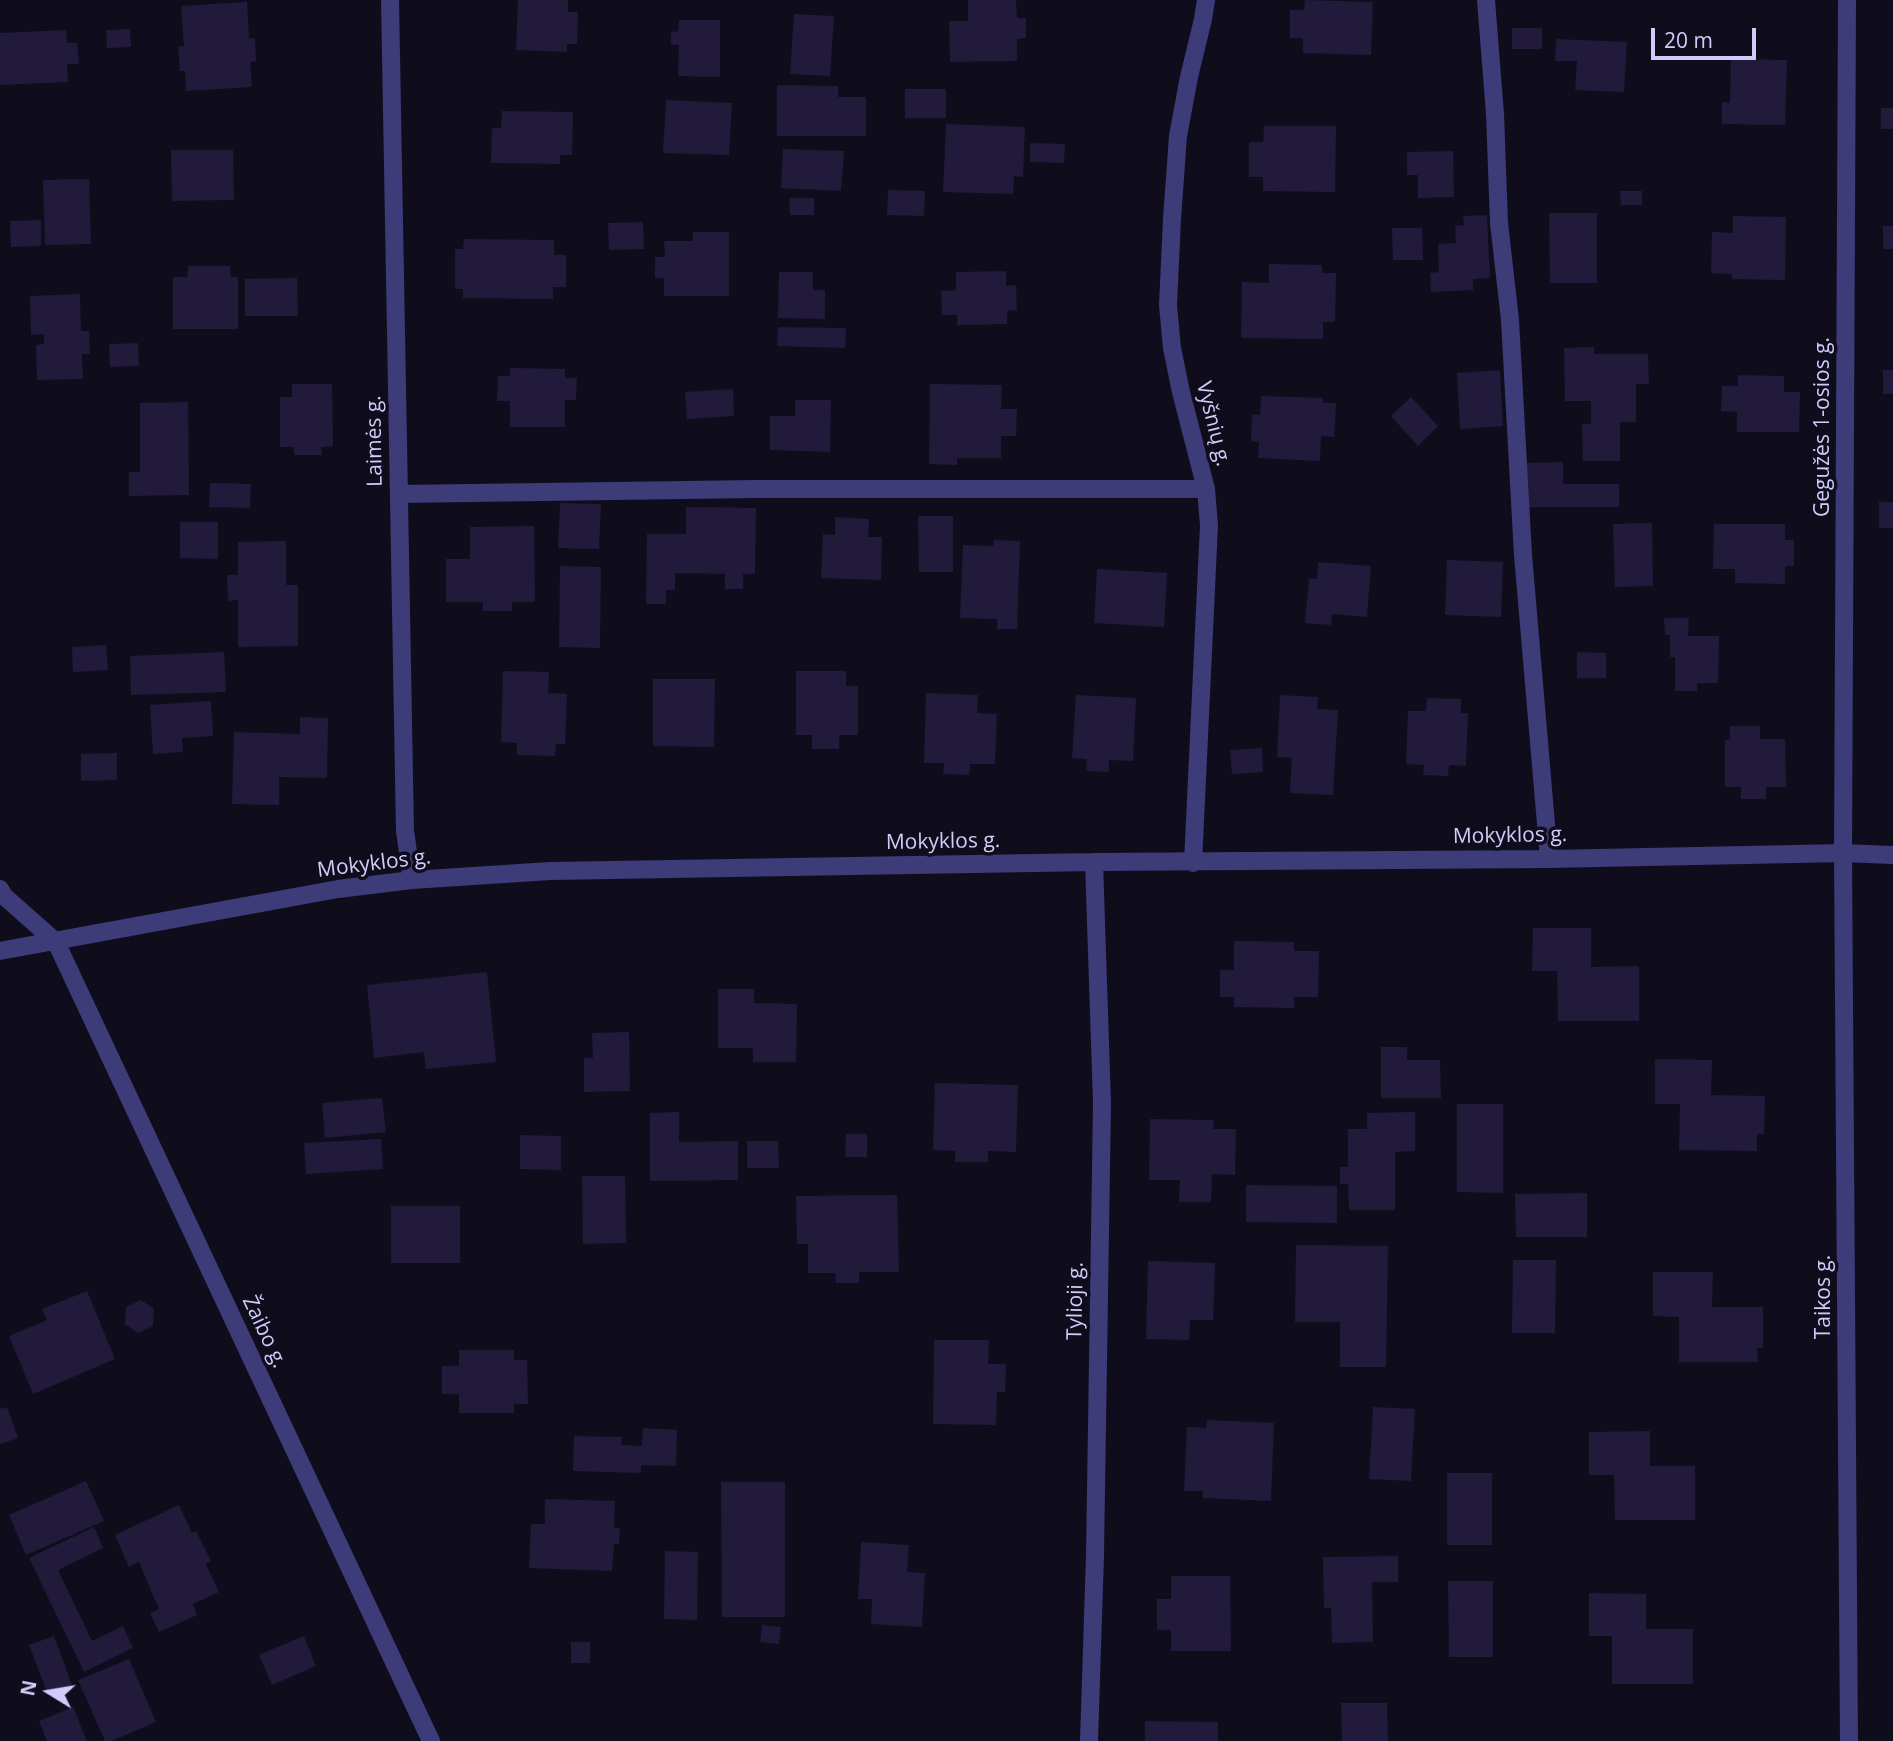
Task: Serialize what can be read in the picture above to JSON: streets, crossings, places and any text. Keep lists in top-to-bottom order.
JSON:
{
  "streets": {
    "street": [
      "Vyšnių g.",
      "Gegužės 1-osios g.",
      "Laimės g.",
      "Mokyklos g.",
      "Taikos g.",
      "Tylioji g.",
      "Žaibo g."
    ]
  },
  "crossings": [
    ["Vyšnių g.", "Mokyklos g."],
    ["Gegužės 1-osios g.", "Mokyklos g."],
    ["Gegužės 1-osios g.", "Taikos g."],
    ["Laimės g.", "Mokyklos g."],
    ["Mokyklos g.", "Taikos g."],
    ["Mokyklos g.", "Tylioji g."],
    ["Mokyklos g.", "Žaibo g."]
  ],
  "scale_bar": "20 m",
  "north": "left"
}
